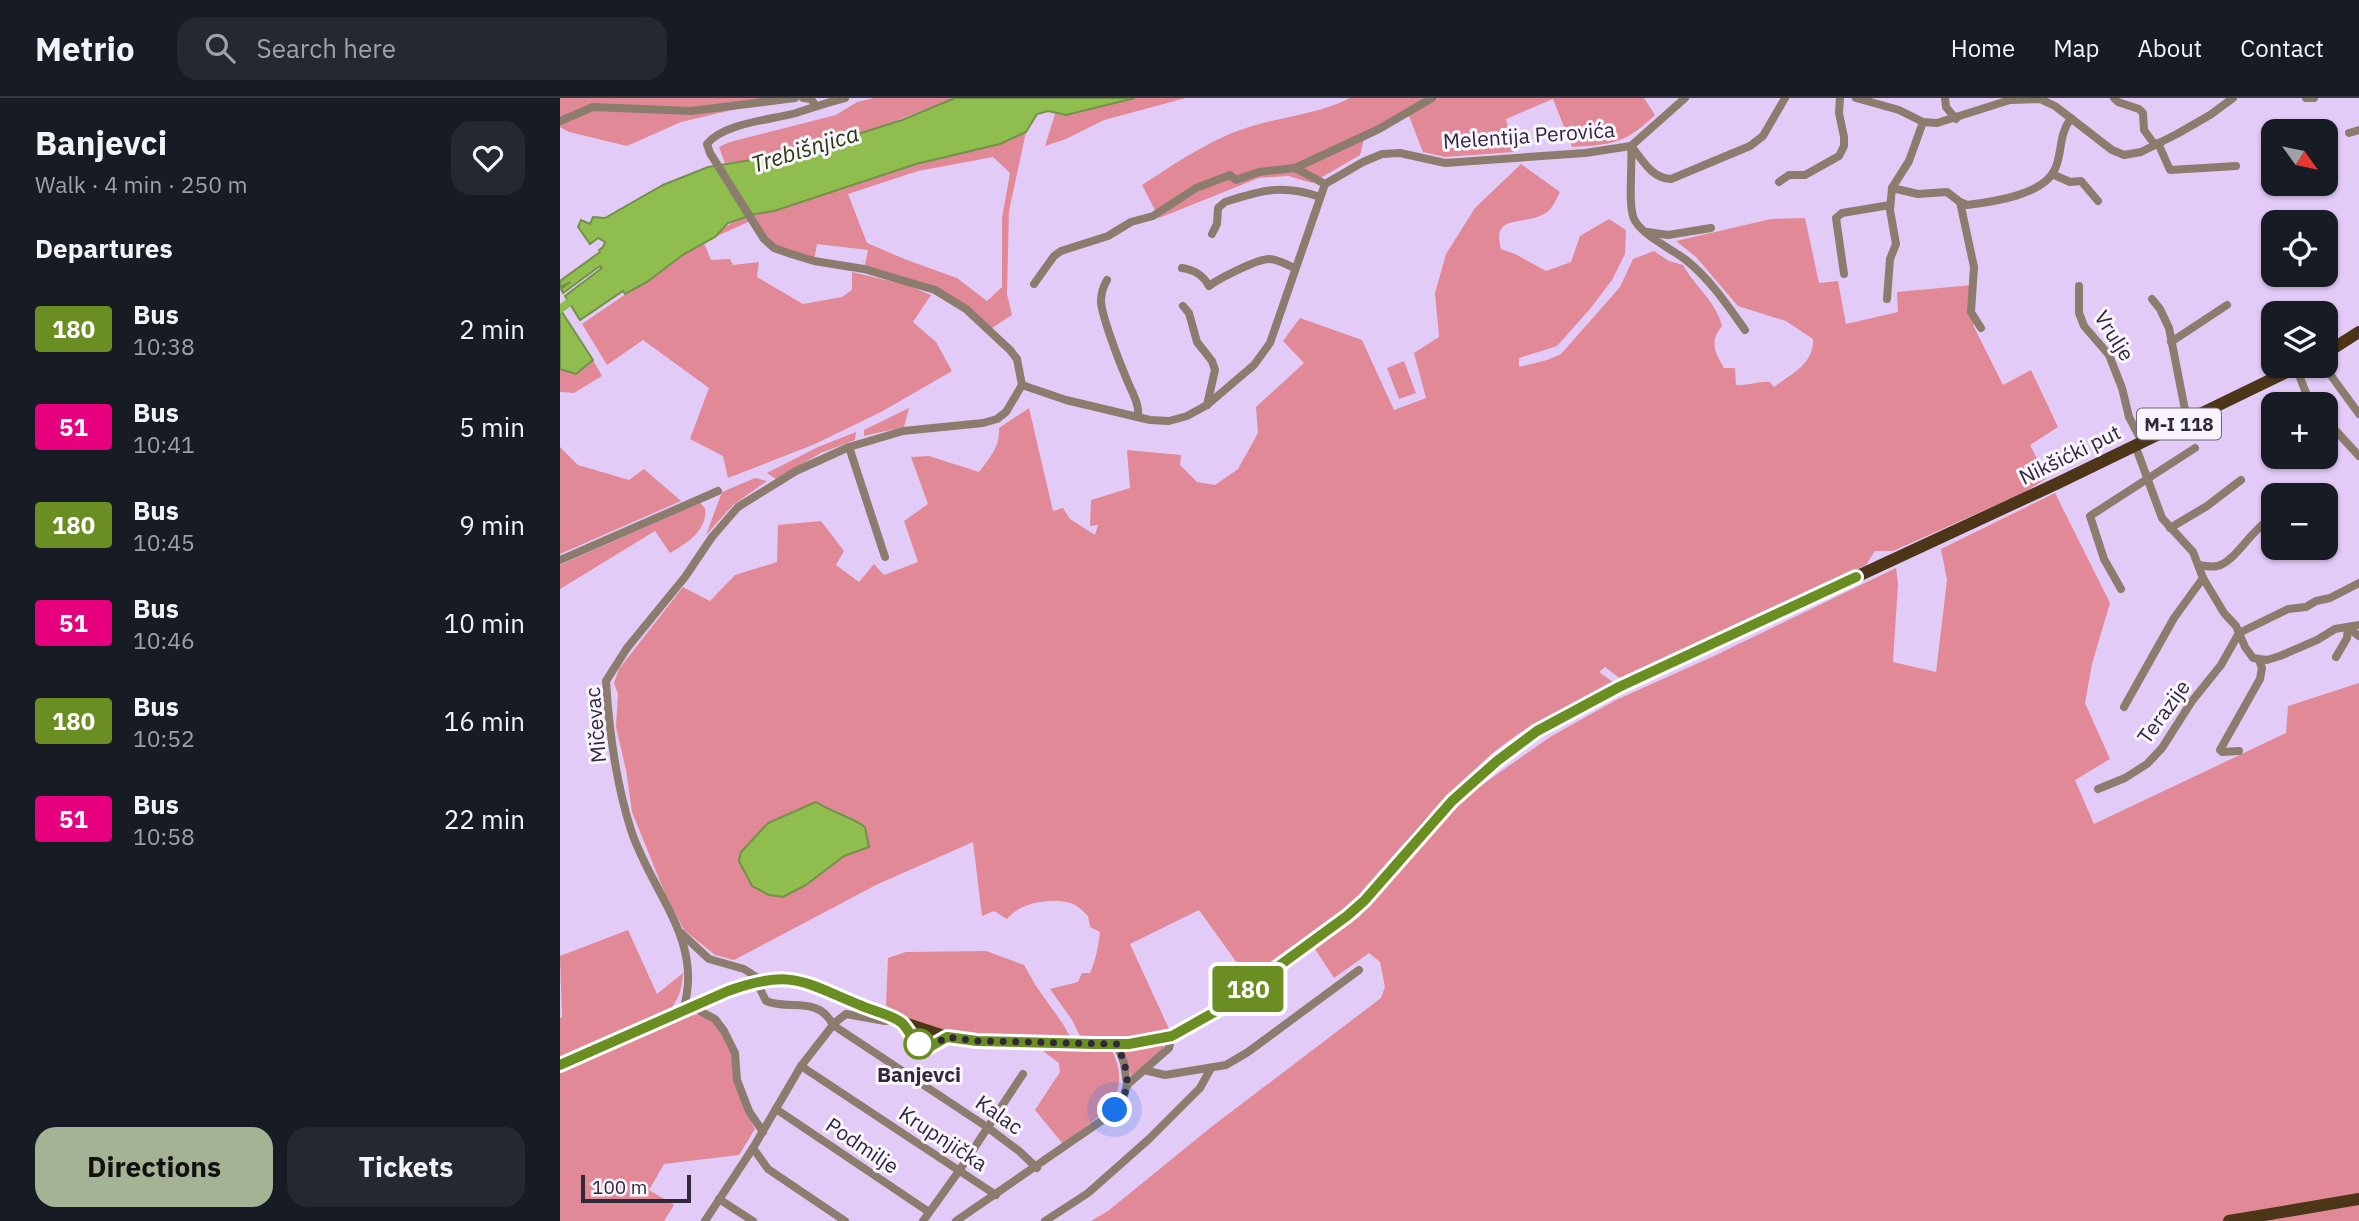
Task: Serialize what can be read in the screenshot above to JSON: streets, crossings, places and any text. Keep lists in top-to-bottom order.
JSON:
{
  "streets": {
    "main road": ["M-I 118", "Nikšićki put"],
    "street": [
      "Melentija Perovića",
      "Vrulje",
      "Terazije",
      "Mičevac",
      "Kalac",
      "Krupnjička",
      "Podmilje"
    ]
  },
  "crossings": [
    ["Vrulje", "Nikšićki put"],
    ["M-I 118", "Nikšićki put"],
    ["M-I 118", "Mičevac"],
    ["M-I 118", "Kalac"]
  ],
  "water": ["Trebišnjica"],
  "places": ["Banjevci"],
  "lines": ["bus line 180"],
  "scale_bar": "100 m",
  "north": "bottom right",
  "page": {
    "header": "Metrio",
    "search": "Search here",
    "nav": [
      "Home",
      "Map",
      "About",
      "Contact"
    ],
    "heading": [
      ["Banjevci", "Walk · 4 min · 250 m"],
      "Departures"
    ],
    "on_map": "180",
    "map_buttons": ["+", "−"],
    "list": [
      {
        "mark": "180",
        "name": "Bus",
        "note": "10:38",
        "value": "2 min"
      },
      {
        "mark": "51",
        "name": "Bus",
        "note": "10:41",
        "value": "5 min"
      },
      {
        "mark": "180",
        "name": "Bus",
        "note": "10:45",
        "value": "9 min"
      },
      {
        "mark": "51",
        "name": "Bus",
        "note": "10:46",
        "value": "10 min"
      },
      {
        "mark": "180",
        "name": "Bus",
        "note": "10:52",
        "value": "16 min"
      },
      {
        "mark": "51",
        "name": "Bus",
        "note": "10:58",
        "value": "22 min"
      }
    ],
    "buttons": ["Directions", "Tickets"],
    "scale": "100 m"
  }
}
